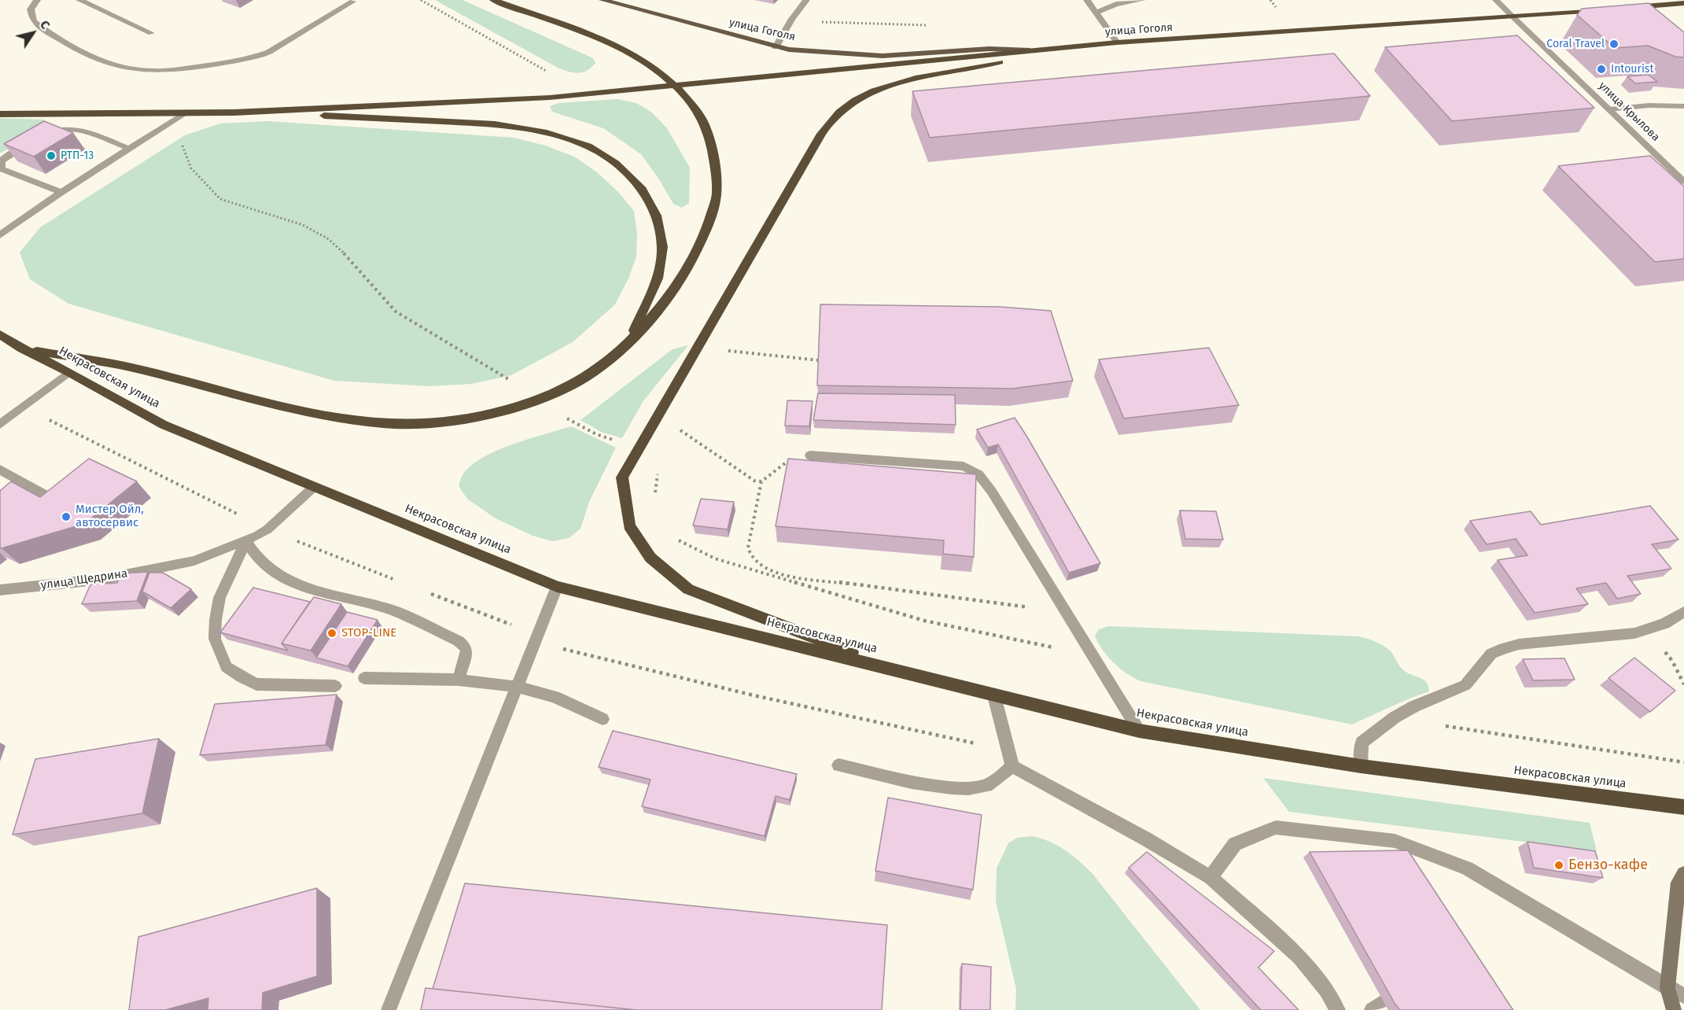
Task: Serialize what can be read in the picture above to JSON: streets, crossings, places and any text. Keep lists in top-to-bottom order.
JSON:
{
  "streets": {
    "highway": ["улица Гоголя", "Некрасовская улица"],
    "street": ["улица Крылова", "улица Щедрина"]
  },
  "crossings": [
    ["улица Гоголя", "улица Крылова"],
    ["Некрасовская улица", "улица Щедрина"]
  ],
  "places": [
    "Coral Travel",
    "Intourist",
    "РТП-13",
    "Мистер Ойл, автосервис",
    "STOP-LINE",
    "Бензо-кафе"
  ],
  "north": "top right"
}
